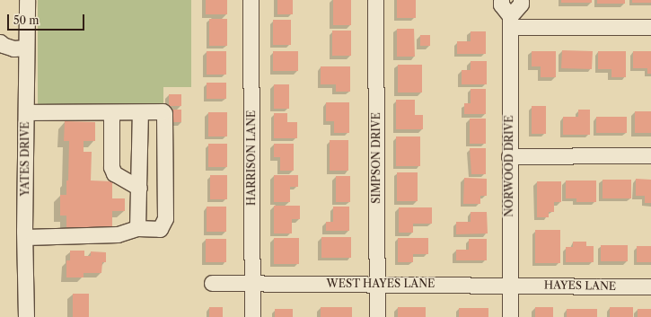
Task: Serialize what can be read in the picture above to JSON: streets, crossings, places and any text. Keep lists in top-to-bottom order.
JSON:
{
  "streets": {
    "street": [
      "HARRISON LANE",
      "SIMPSON DRIVE",
      "YATES DRIVE",
      "NORWOOD DRIVE",
      "WEST HAYES LANE",
      "HAYES LANE"
    ]
  },
  "crossings": [
    ["HARRISON LANE", "WEST HAYES LANE"],
    ["SIMPSON DRIVE", "WEST HAYES LANE"],
    ["NORWOOD DRIVE", "WEST HAYES LANE"],
    ["NORWOOD DRIVE", "HAYES LANE"],
    ["WEST HAYES LANE", "HAYES LANE"]
  ],
  "scale_bar": "50 m"
}
